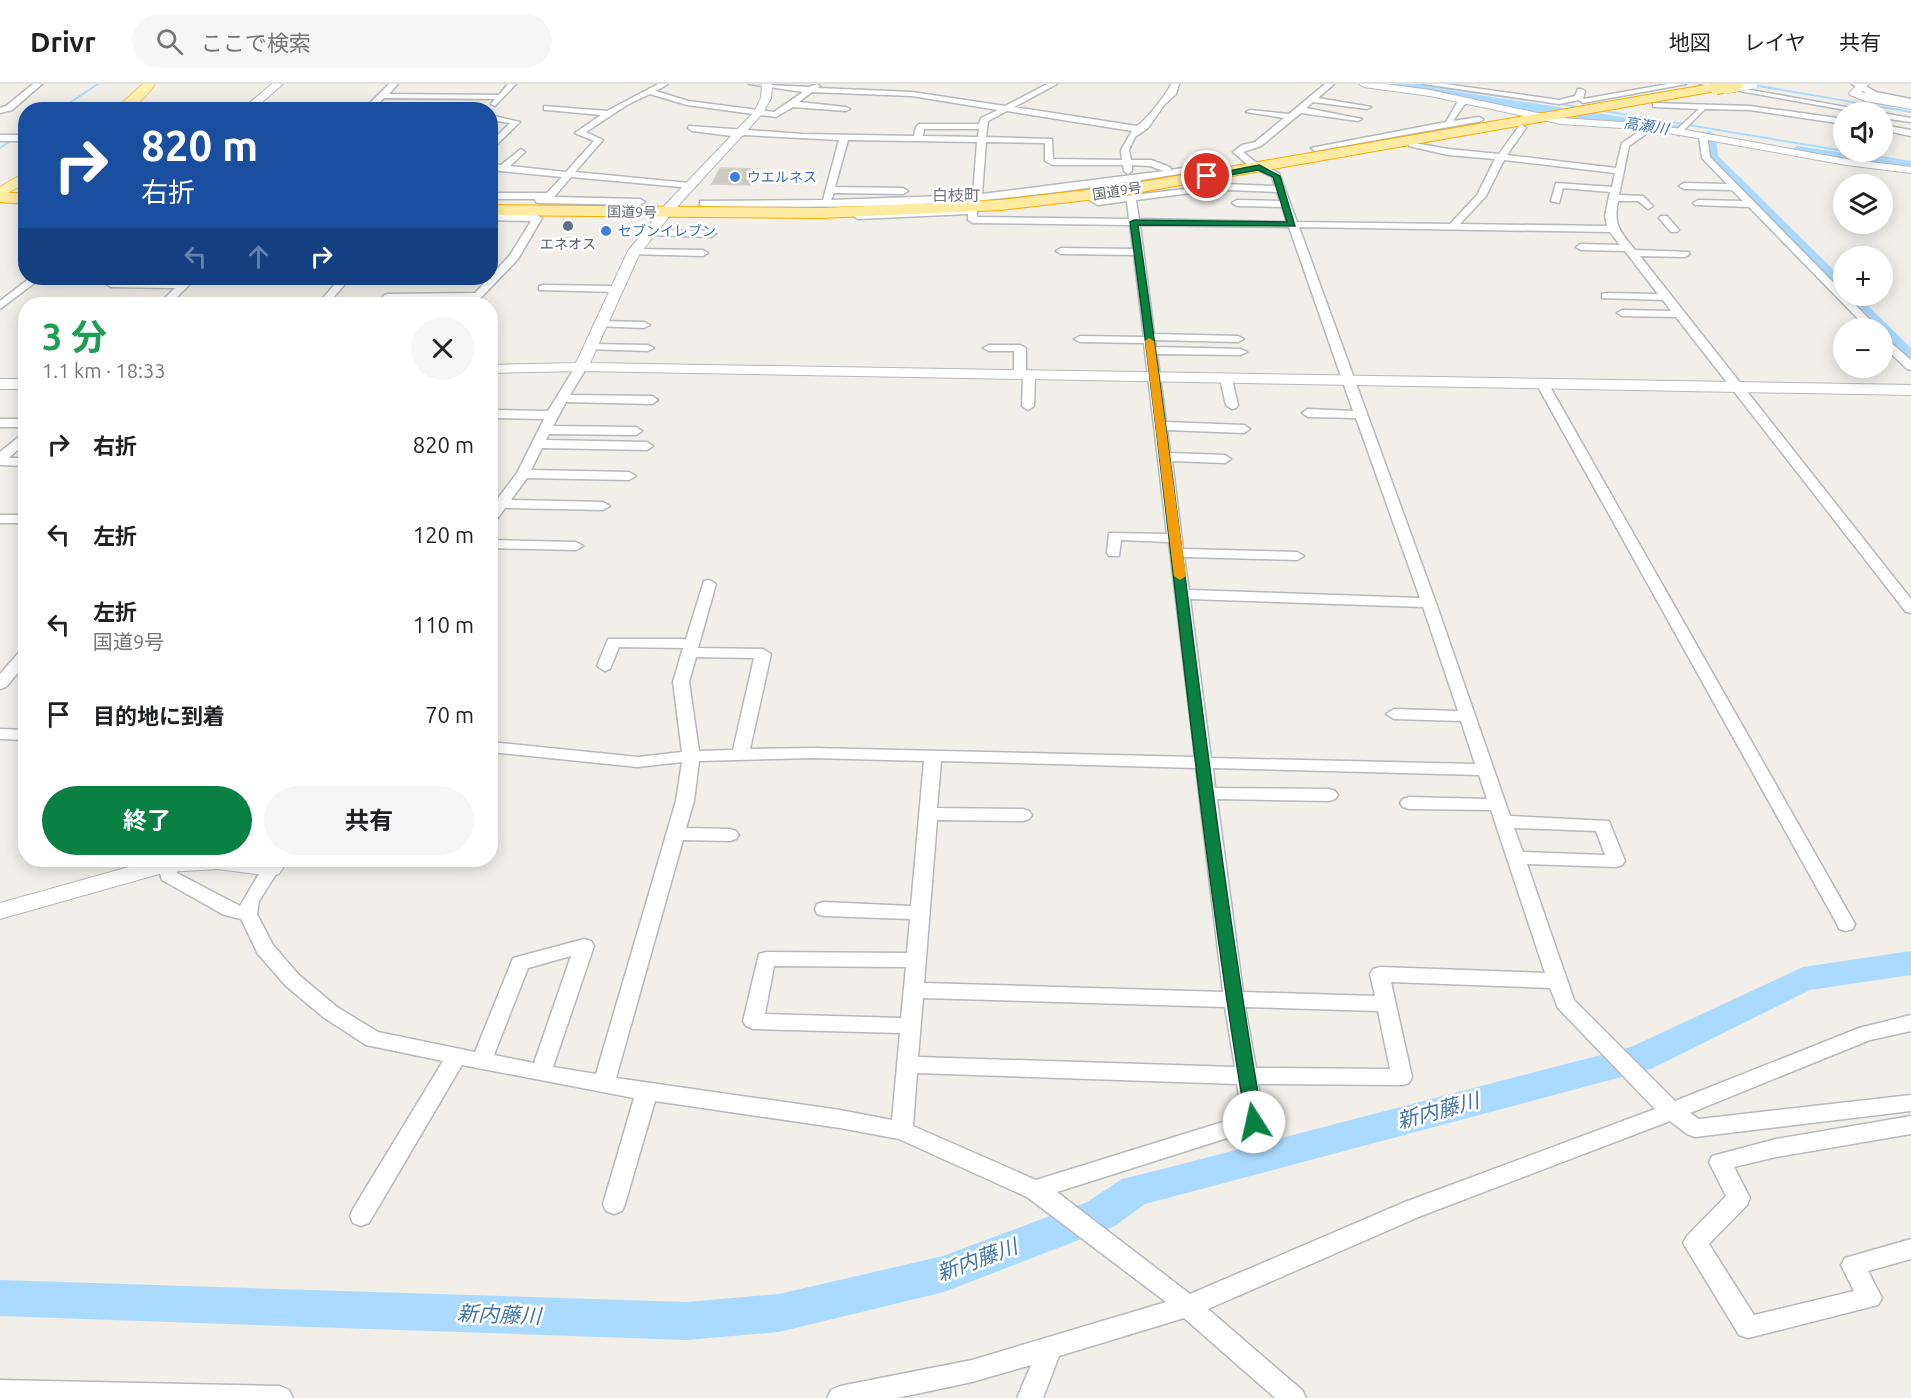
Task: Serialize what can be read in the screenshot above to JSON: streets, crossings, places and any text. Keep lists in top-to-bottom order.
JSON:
{
  "streets": {
    "highway": ["国道9号"]
  },
  "districts": ["白枝町"],
  "water": ["高瀬川", "新内藤川"],
  "places": ["ウエルネス", "エネオス", "セブンイレブン"],
  "page": {
    "header": "Drivr",
    "search": "ここで検索",
    "nav": ["地図", "レイヤ", "共有"],
    "map_buttons": ["+", "−"],
    "turn": ["820 m", "右折"],
    "heading": ["3 分", "1.1 km · 18:33"],
    "list": [
      {
        "name": "右折",
        "value": "820 m"
      },
      {
        "name": "左折",
        "value": "120 m"
      },
      {
        "name": "左折",
        "note": "国道9号",
        "value": "110 m"
      },
      {
        "name": "目的地に到着",
        "value": "70 m"
      }
    ],
    "buttons": ["終了", "共有"]
  }
}
